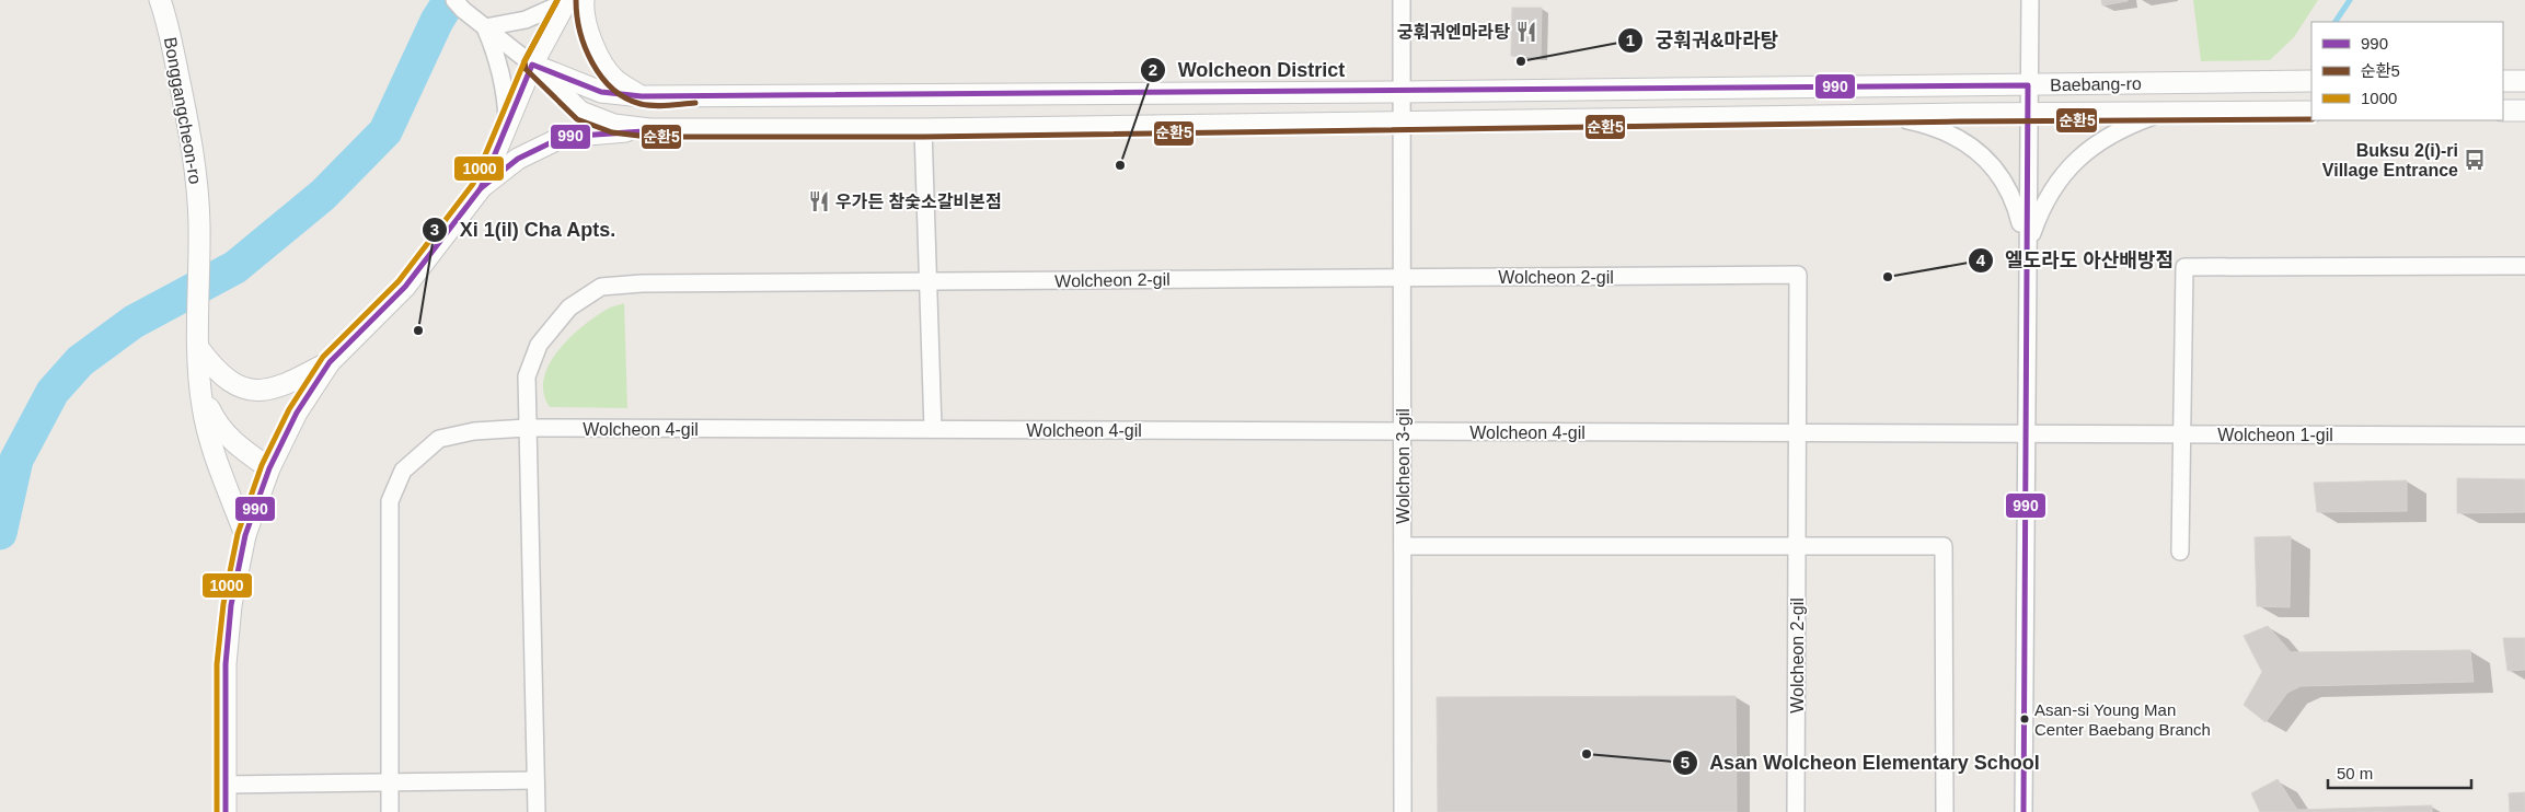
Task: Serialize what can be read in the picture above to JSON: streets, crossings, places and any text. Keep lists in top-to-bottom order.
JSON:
{
  "streets": {
    "street": [
      "Baebang-ro",
      "Bonggangcheon-ro",
      "Wolcheon 2-gil",
      "Wolcheon 4-gil",
      "Wolcheon 1-gil",
      "Wolcheon 3-gil"
    ]
  },
  "crossings": [
    ["Baebang-ro", "Wolcheon 3-gil"],
    ["Wolcheon 2-gil", "Wolcheon 4-gil"],
    ["Wolcheon 2-gil", "Wolcheon 3-gil"],
    ["Wolcheon 4-gil", "Wolcheon 1-gil"],
    ["Wolcheon 4-gil", "Wolcheon 3-gil"]
  ],
  "places": {
    "restaurant": ["궁훠궈엔마라탕", "우가든 참숯소갈비본점"],
    "other": [
      "궁훠궈&마라탕",
      "Wolcheon District",
      "엘도라도 아산배방점",
      "Xi 1(il) Cha Apts.",
      "Asan-si Young Man Center Baebang Branch",
      "Asan Wolcheon Elementary School"
    ],
    "bus stop": ["Buksu 2(i)-ri Village Entrance"]
  },
  "lines": ["transit line 순환5", "transit line 1000", "transit line 990"],
  "legend": ["990", "순환5", "1000"],
  "scale_bar": "50 m"
}
